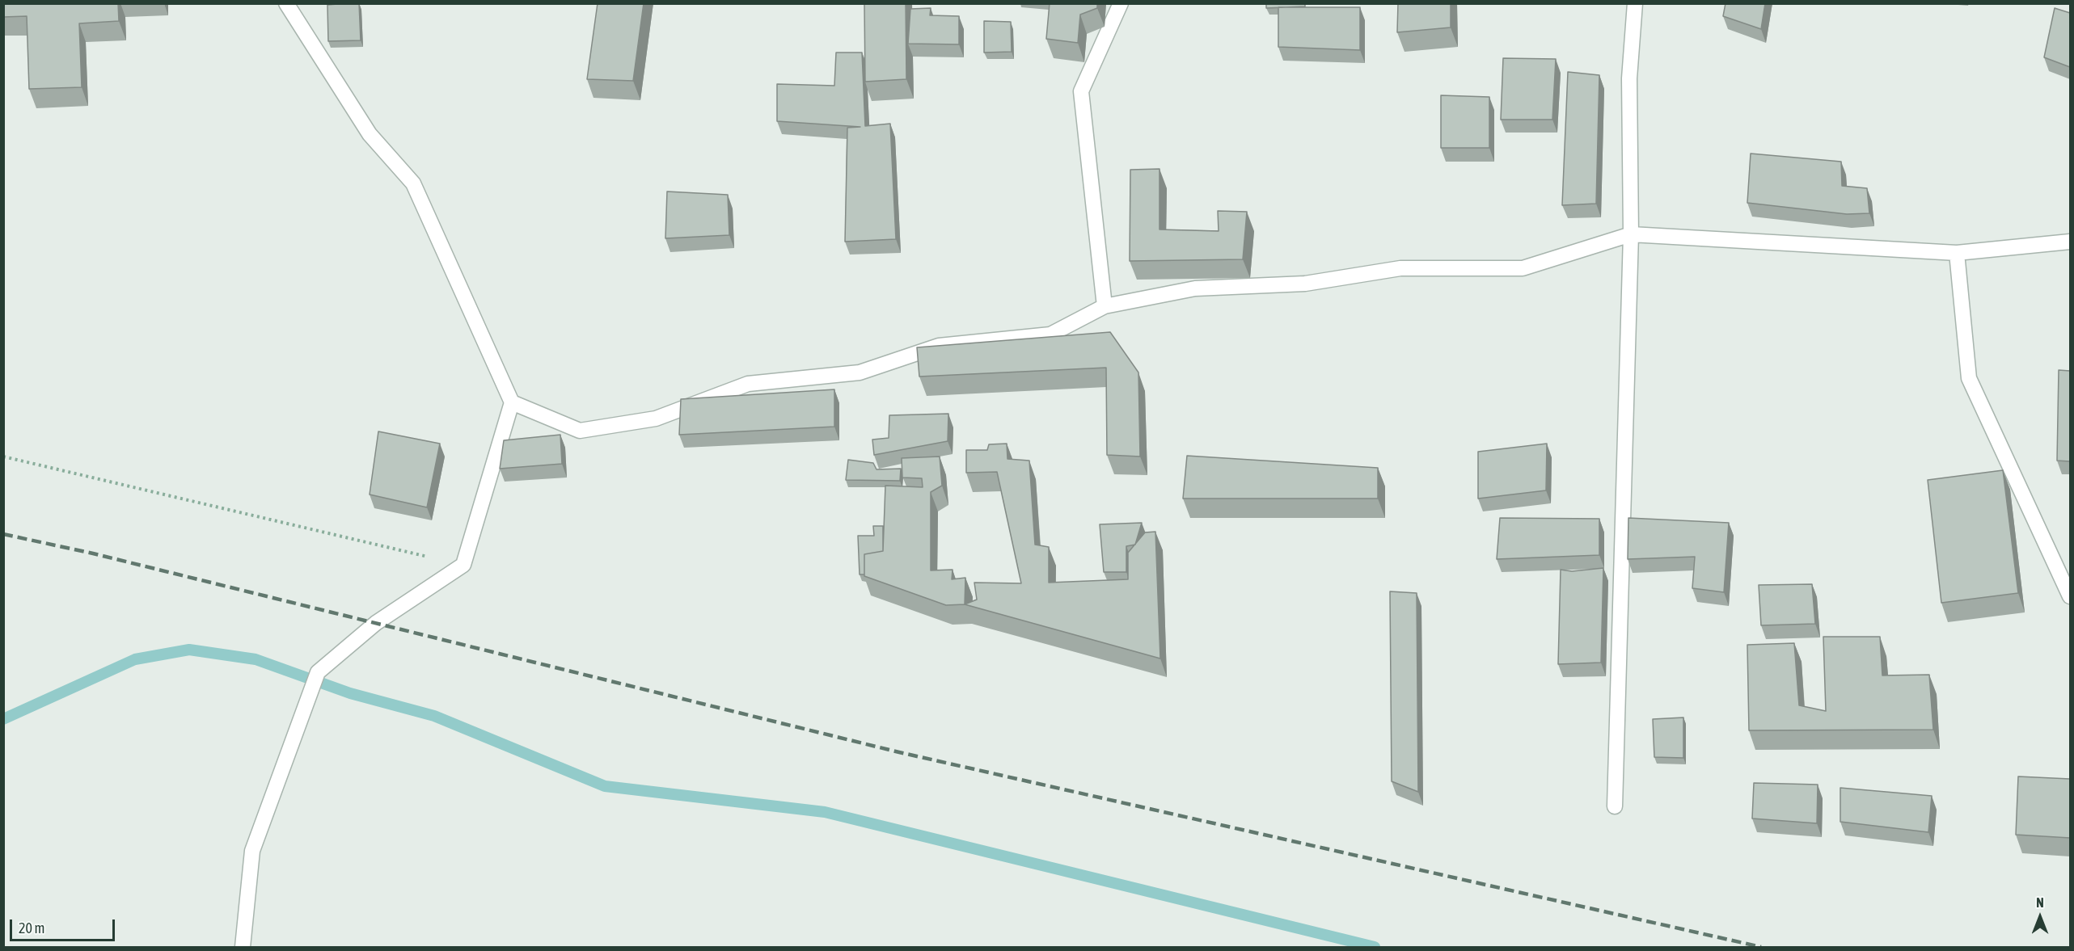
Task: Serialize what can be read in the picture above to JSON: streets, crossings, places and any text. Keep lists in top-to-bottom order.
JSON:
{
  "scale_bar": "20 m",
  "north": "top"
}
